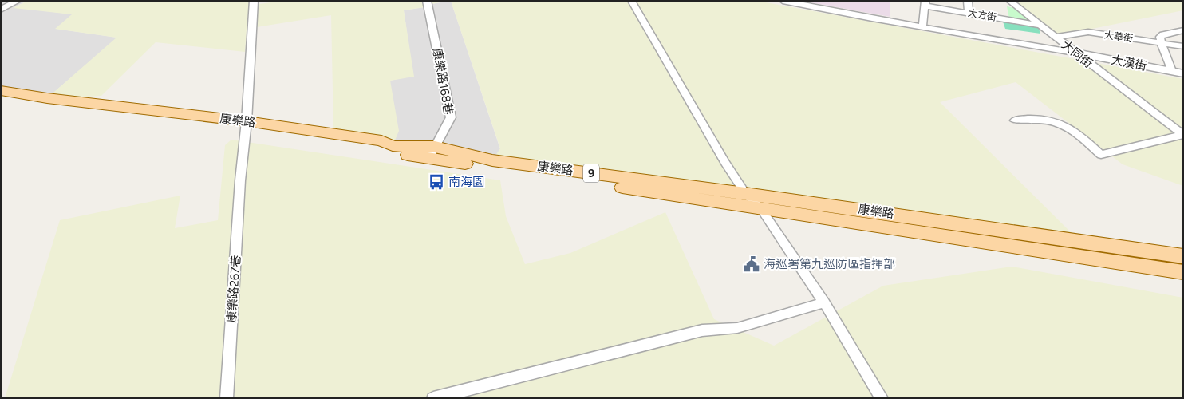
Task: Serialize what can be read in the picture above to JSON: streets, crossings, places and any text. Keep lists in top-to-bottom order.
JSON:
{
  "streets": {
    "main road": ["康樂路", "9"],
    "street": [
      "大方街",
      "大華街",
      "大同街",
      "大漢街",
      "康樂路168巷",
      "康樂路267巷"
    ]
  },
  "crossings": [
    ["大方街", "大同街"],
    ["大華街", "大同街"],
    ["大同街", "大漢街"],
    ["康樂路168巷", "康樂路"],
    ["康樂路", "康樂路267巷"]
  ],
  "places": {
    "bus stop": ["南海園"],
    "public building": ["海巡署第九巡防區指揮部"]
  }
}
